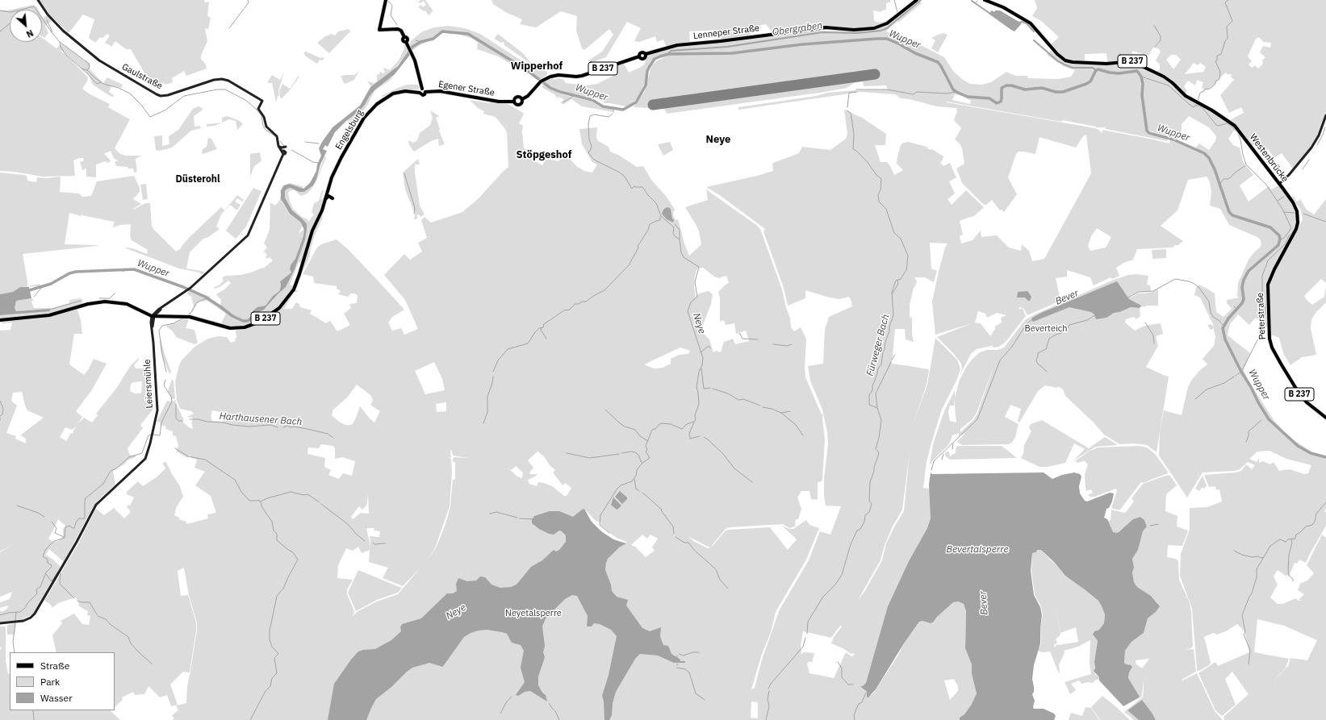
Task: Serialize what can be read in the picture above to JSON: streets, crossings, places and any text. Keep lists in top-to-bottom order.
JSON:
{
  "streets": {
    "main road": [
      "Lenneper Straße",
      "B 237",
      "Gaulstraße",
      "Egener Straße",
      "Engelsburg",
      "Westenbrücke",
      "Peterstraße",
      "Leiersmühle"
    ]
  },
  "crossings": [
    ["Lenneper Straße", "Egener Straße"],
    ["B 237", "Engelsburg"],
    ["B 237", "Leiersmühle"],
    ["Egener Straße", "Engelsburg"],
    ["Westenbrücke", "Peterstraße"]
  ],
  "districts": [
    "Wipperhof",
    "Neye",
    "Stöpgeshof",
    "Düsterohl"
  ],
  "water": [
    "Obergraben",
    "Wupper",
    "Bever",
    "Neye",
    "Fürweger Bach",
    "Harthausener Bach",
    "Bevertalsperre"
  ],
  "parks": ["Beverteich", "Neyetalsperre"],
  "legend": ["Straße", "Park", "Wasser"],
  "north": "bottom right"
}
